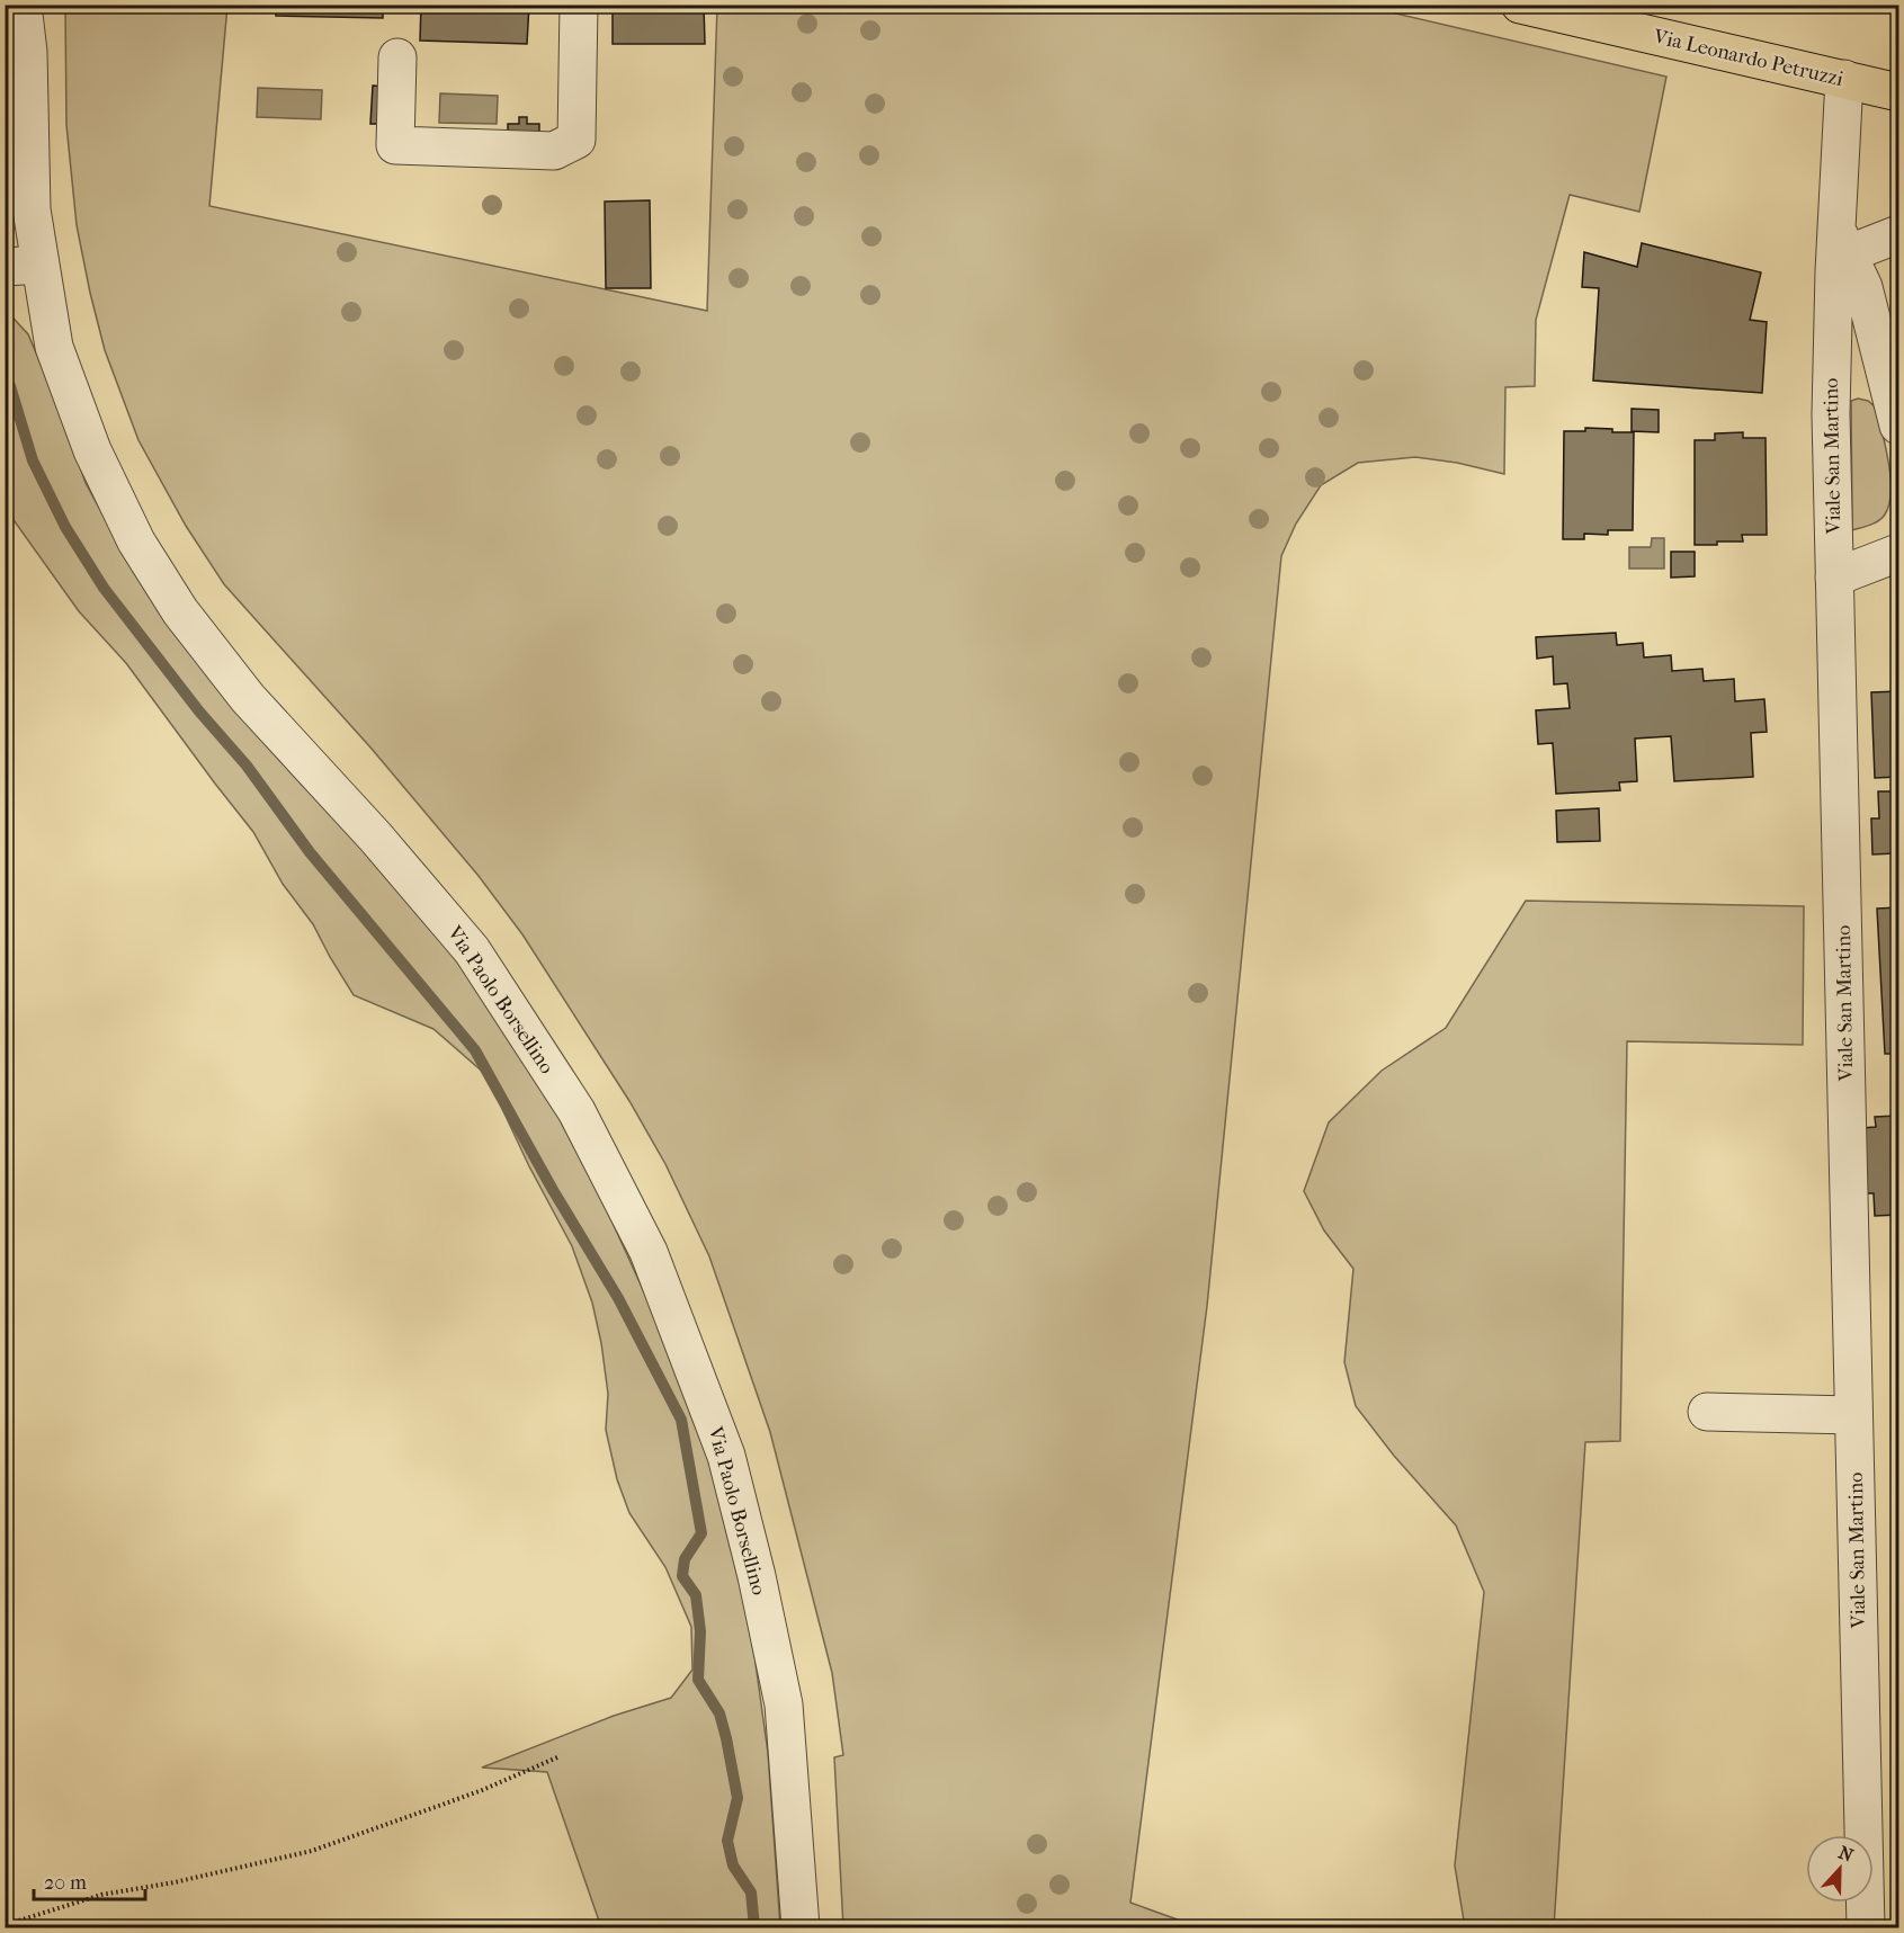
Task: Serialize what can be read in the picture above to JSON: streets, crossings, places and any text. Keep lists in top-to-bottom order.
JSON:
{
  "streets": {
    "main road": ["Via Leonardo Petruzzi"],
    "street": ["Viale San Martino", "Via Paolo Borsellino"]
  },
  "crossings": [
    ["Via Leonardo Petruzzi", "Viale San Martino"]
  ],
  "scale_bar": "20 m",
  "north": "top"
}
